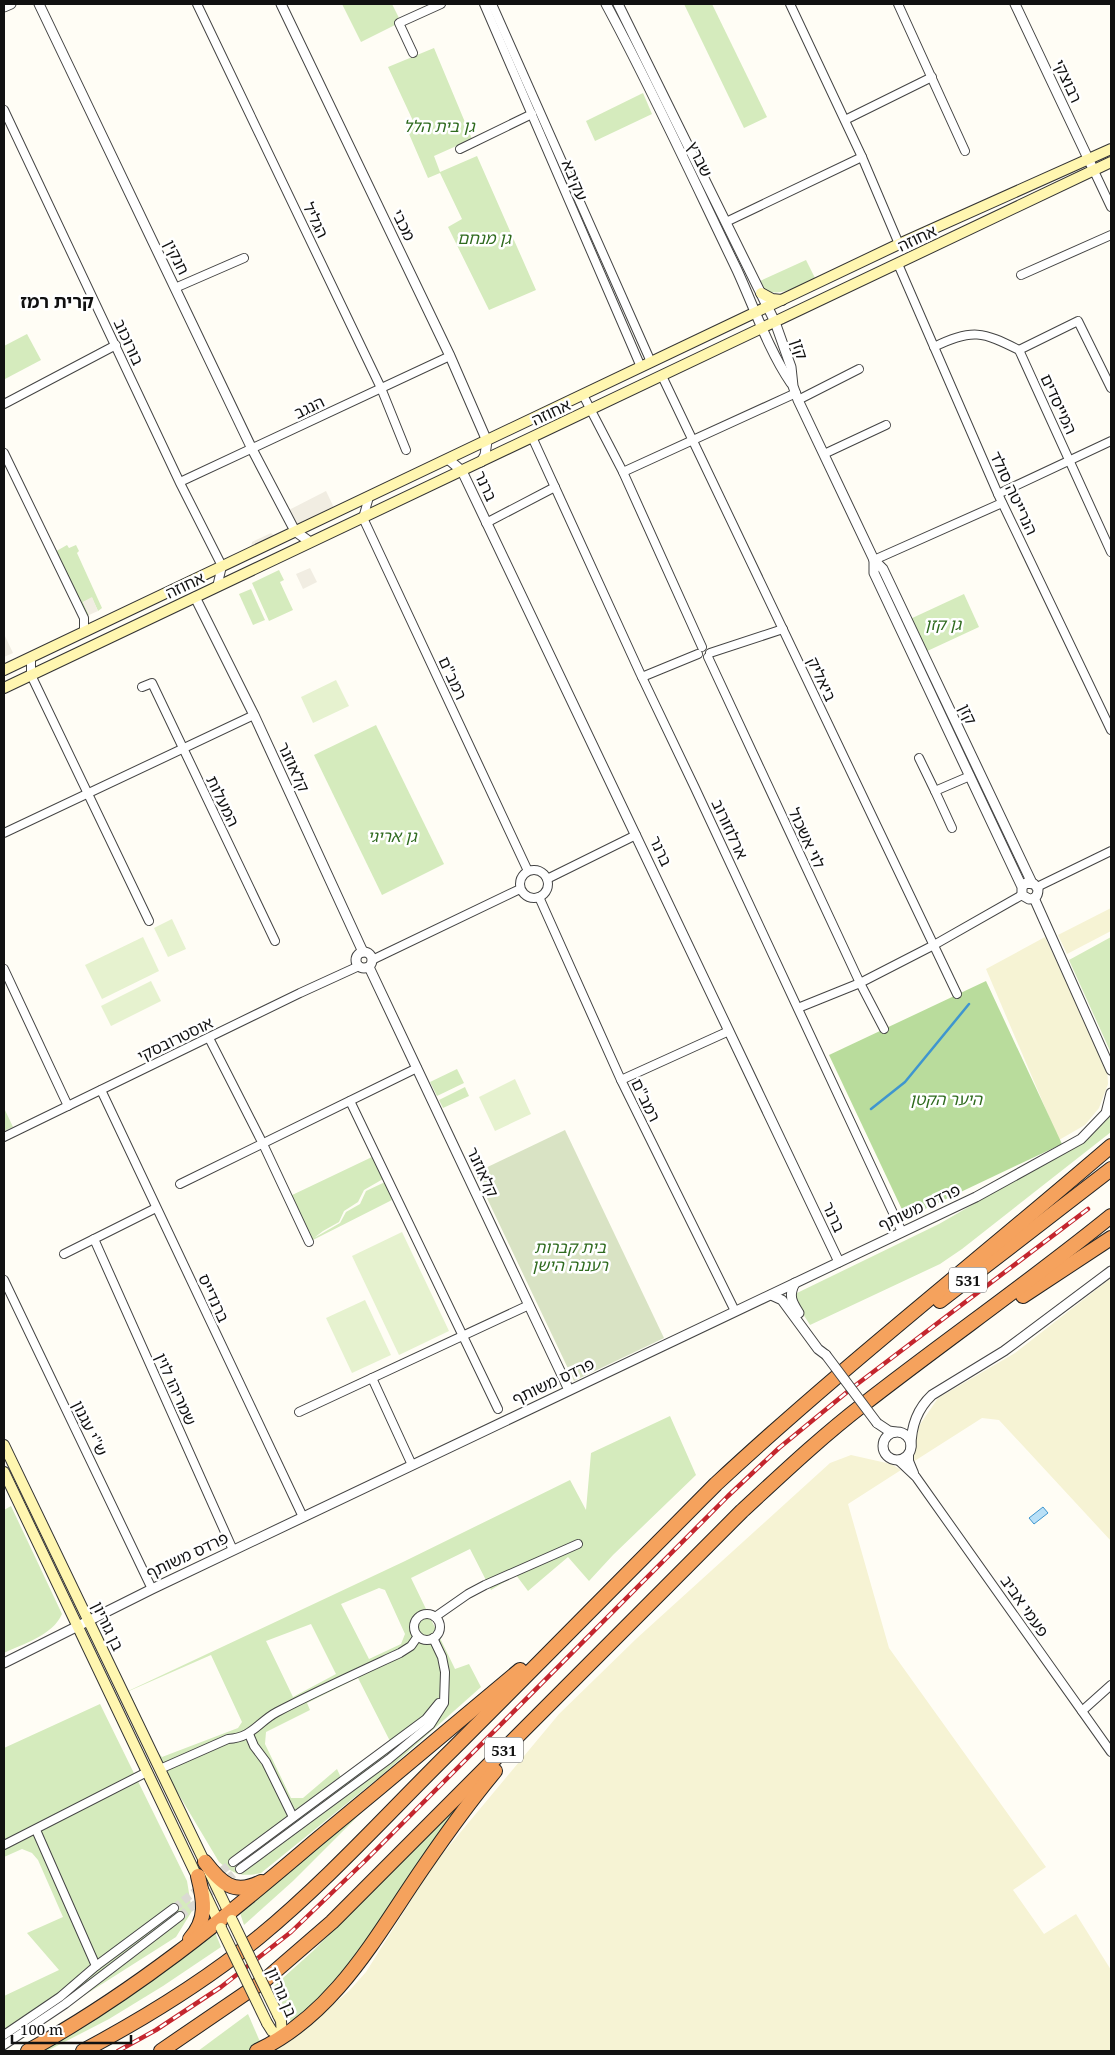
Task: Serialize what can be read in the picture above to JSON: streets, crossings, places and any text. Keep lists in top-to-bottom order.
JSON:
{
  "streets": {
    "highway": ["531"],
    "main road": ["אחוזה", "בן גוריון"],
    "street": [
      "רבוצקי",
      "שברץ",
      "עקיבא",
      "הגליל",
      "מכבי",
      "חנקין",
      "בורוכוב",
      "קזן",
      "המייסדים",
      "הנגב",
      "ברנר",
      "הנרייטה סולד",
      "רמב\"ם",
      "ביאליק",
      "קלאוזנר",
      "המעלות",
      "ארלוזורוב",
      "לוי אשכול",
      "אוסטרובסקי",
      "פרדס משותף",
      "ברנדייס",
      "שמריהו לוין",
      "ש''י עגנון",
      "פעמי אביב"
    ]
  },
  "crossings": [
    ["רבוצקי", "אחוזה"],
    ["שברץ", "אחוזה"],
    ["שברץ", "קזן"],
    ["עקיבא", "אחוזה"],
    ["הגליל", "הנגב"],
    ["מכבי", "אחוזה"],
    ["מכבי", "הנגב"],
    ["אחוזה", "חנקין"],
    ["אחוזה", "בורוכוב"],
    ["אחוזה", "קזן"],
    ["אחוזה", "ברנר"],
    ["אחוזה", "הנרייטה סולד"],
    ["אחוזה", "רמב\"ם"],
    ["אחוזה", "ביאליק"],
    ["אחוזה", "קלאוזנר"],
    ["אחוזה", "ארלוזורוב"],
    ["חנקין", "הנגב"],
    ["בורוכוב", "הנגב"],
    ["ברנר", "פרדס משותף"],
    ["רמב\"ם", "פרדס משותף"],
    ["קלאוזנר", "אוסטרובסקי"],
    ["קלאוזנר", "פרדס משותף"],
    ["ארלוזורוב", "פרדס משותף"],
    ["אוסטרובסקי", "ברנדייס"],
    ["פרדס משותף", "ברנדייס"],
    ["פרדס משותף", "שמריהו לוין"],
    ["פרדס משותף", "ש''י עגנון"],
    ["פרדס משותף", "בן גוריון"]
  ],
  "districts": ["קרית רמז"],
  "parks": [
    "גן בית הלל",
    "גן מנחם",
    "גן קזן",
    "גן אריגי",
    "היער הקטן",
    "בית קברות רעננה הישן"
  ],
  "scale_bar": "100 m"
}
